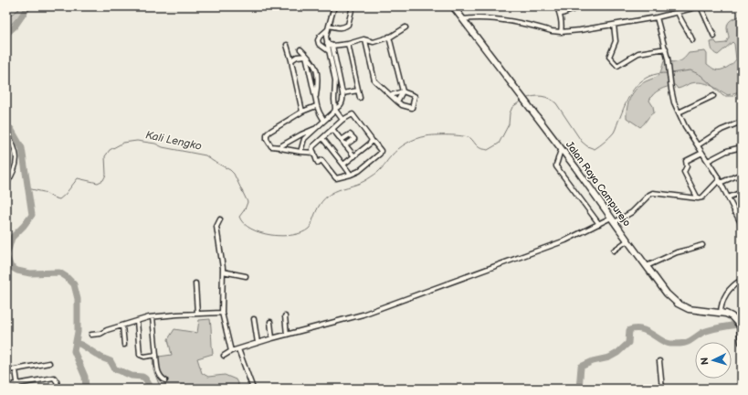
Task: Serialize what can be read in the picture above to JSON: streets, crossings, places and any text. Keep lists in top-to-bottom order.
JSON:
{
  "streets": {
    "main road": ["Jalan Raya Campurejo"]
  },
  "water": ["Kali Lengko"],
  "north": "left"
}
